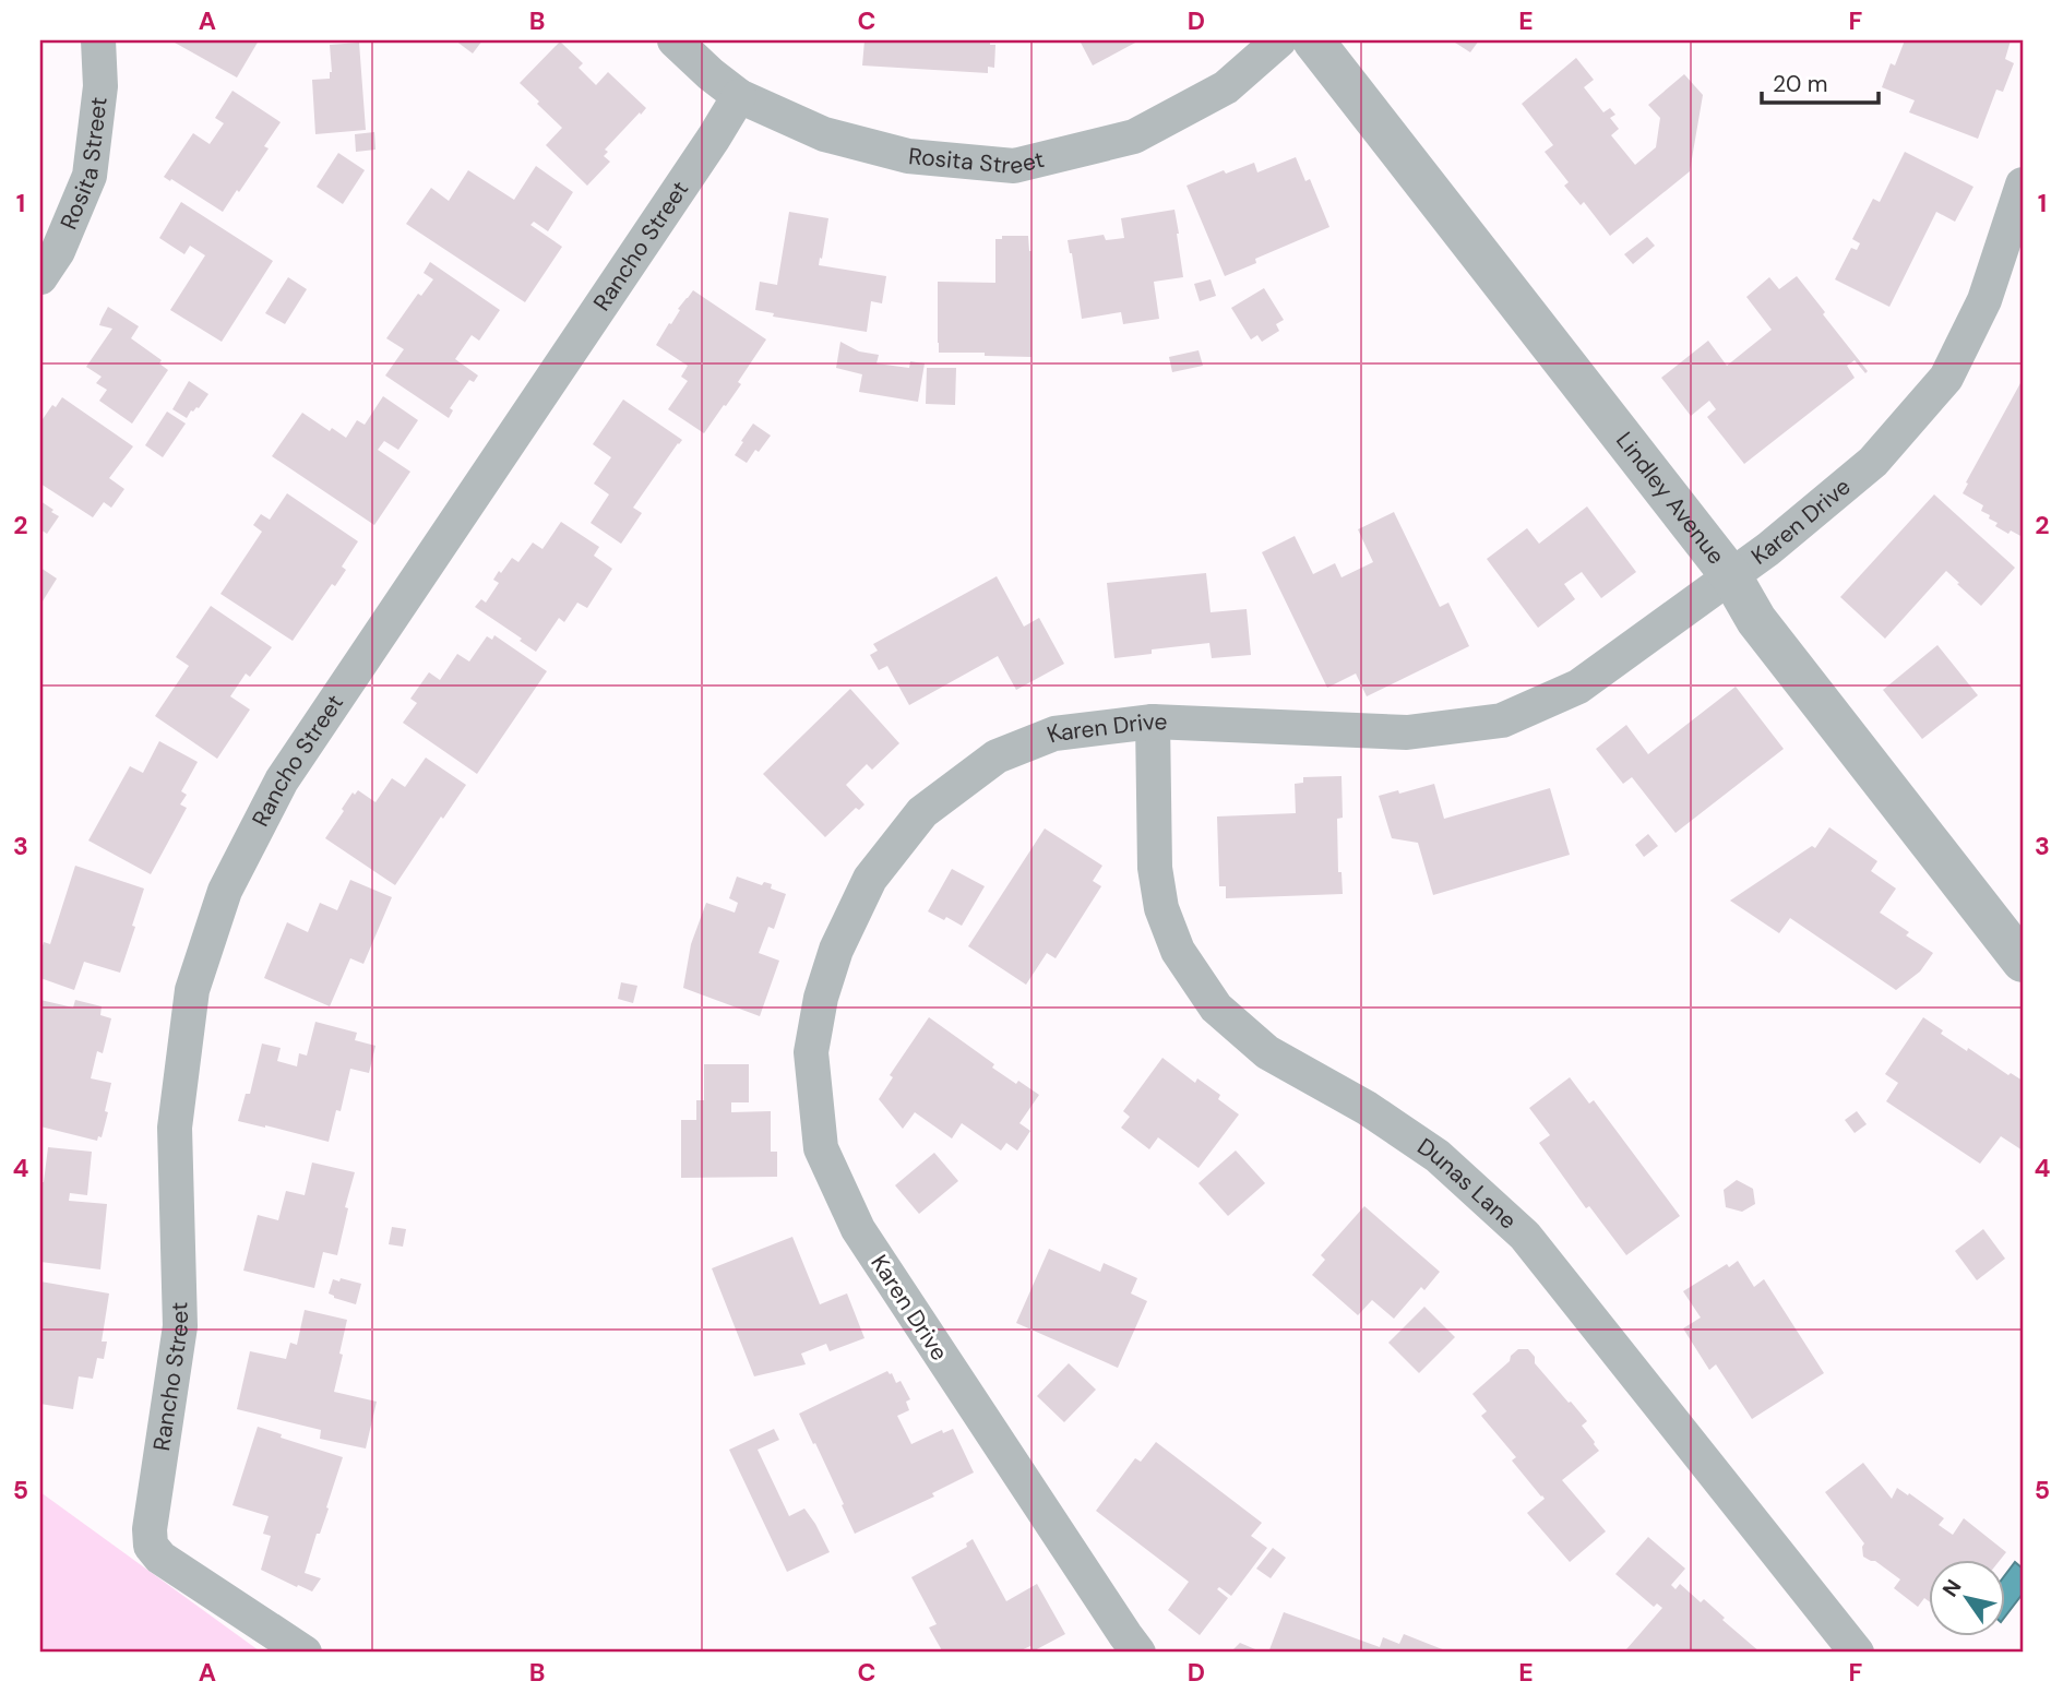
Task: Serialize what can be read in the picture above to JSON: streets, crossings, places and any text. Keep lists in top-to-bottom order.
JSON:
{
  "streets": {
    "street": [
      "Rosita Street",
      "Rancho Street",
      "Lindley Avenue",
      "Karen Drive",
      "Dunas Lane"
    ]
  },
  "crossings": [
    ["Rosita Street", "Rancho Street"],
    ["Lindley Avenue", "Karen Drive"],
    ["Karen Drive", "Dunas Lane"]
  ],
  "scale_bar": "20 m",
  "north": "top left",
  "grid": {
    "columns": [
      "A",
      "B",
      "C",
      "D",
      "E",
      "F"
    ],
    "rows": [
      "1",
      "2",
      "3",
      "4",
      "5"
    ]
  }
}
